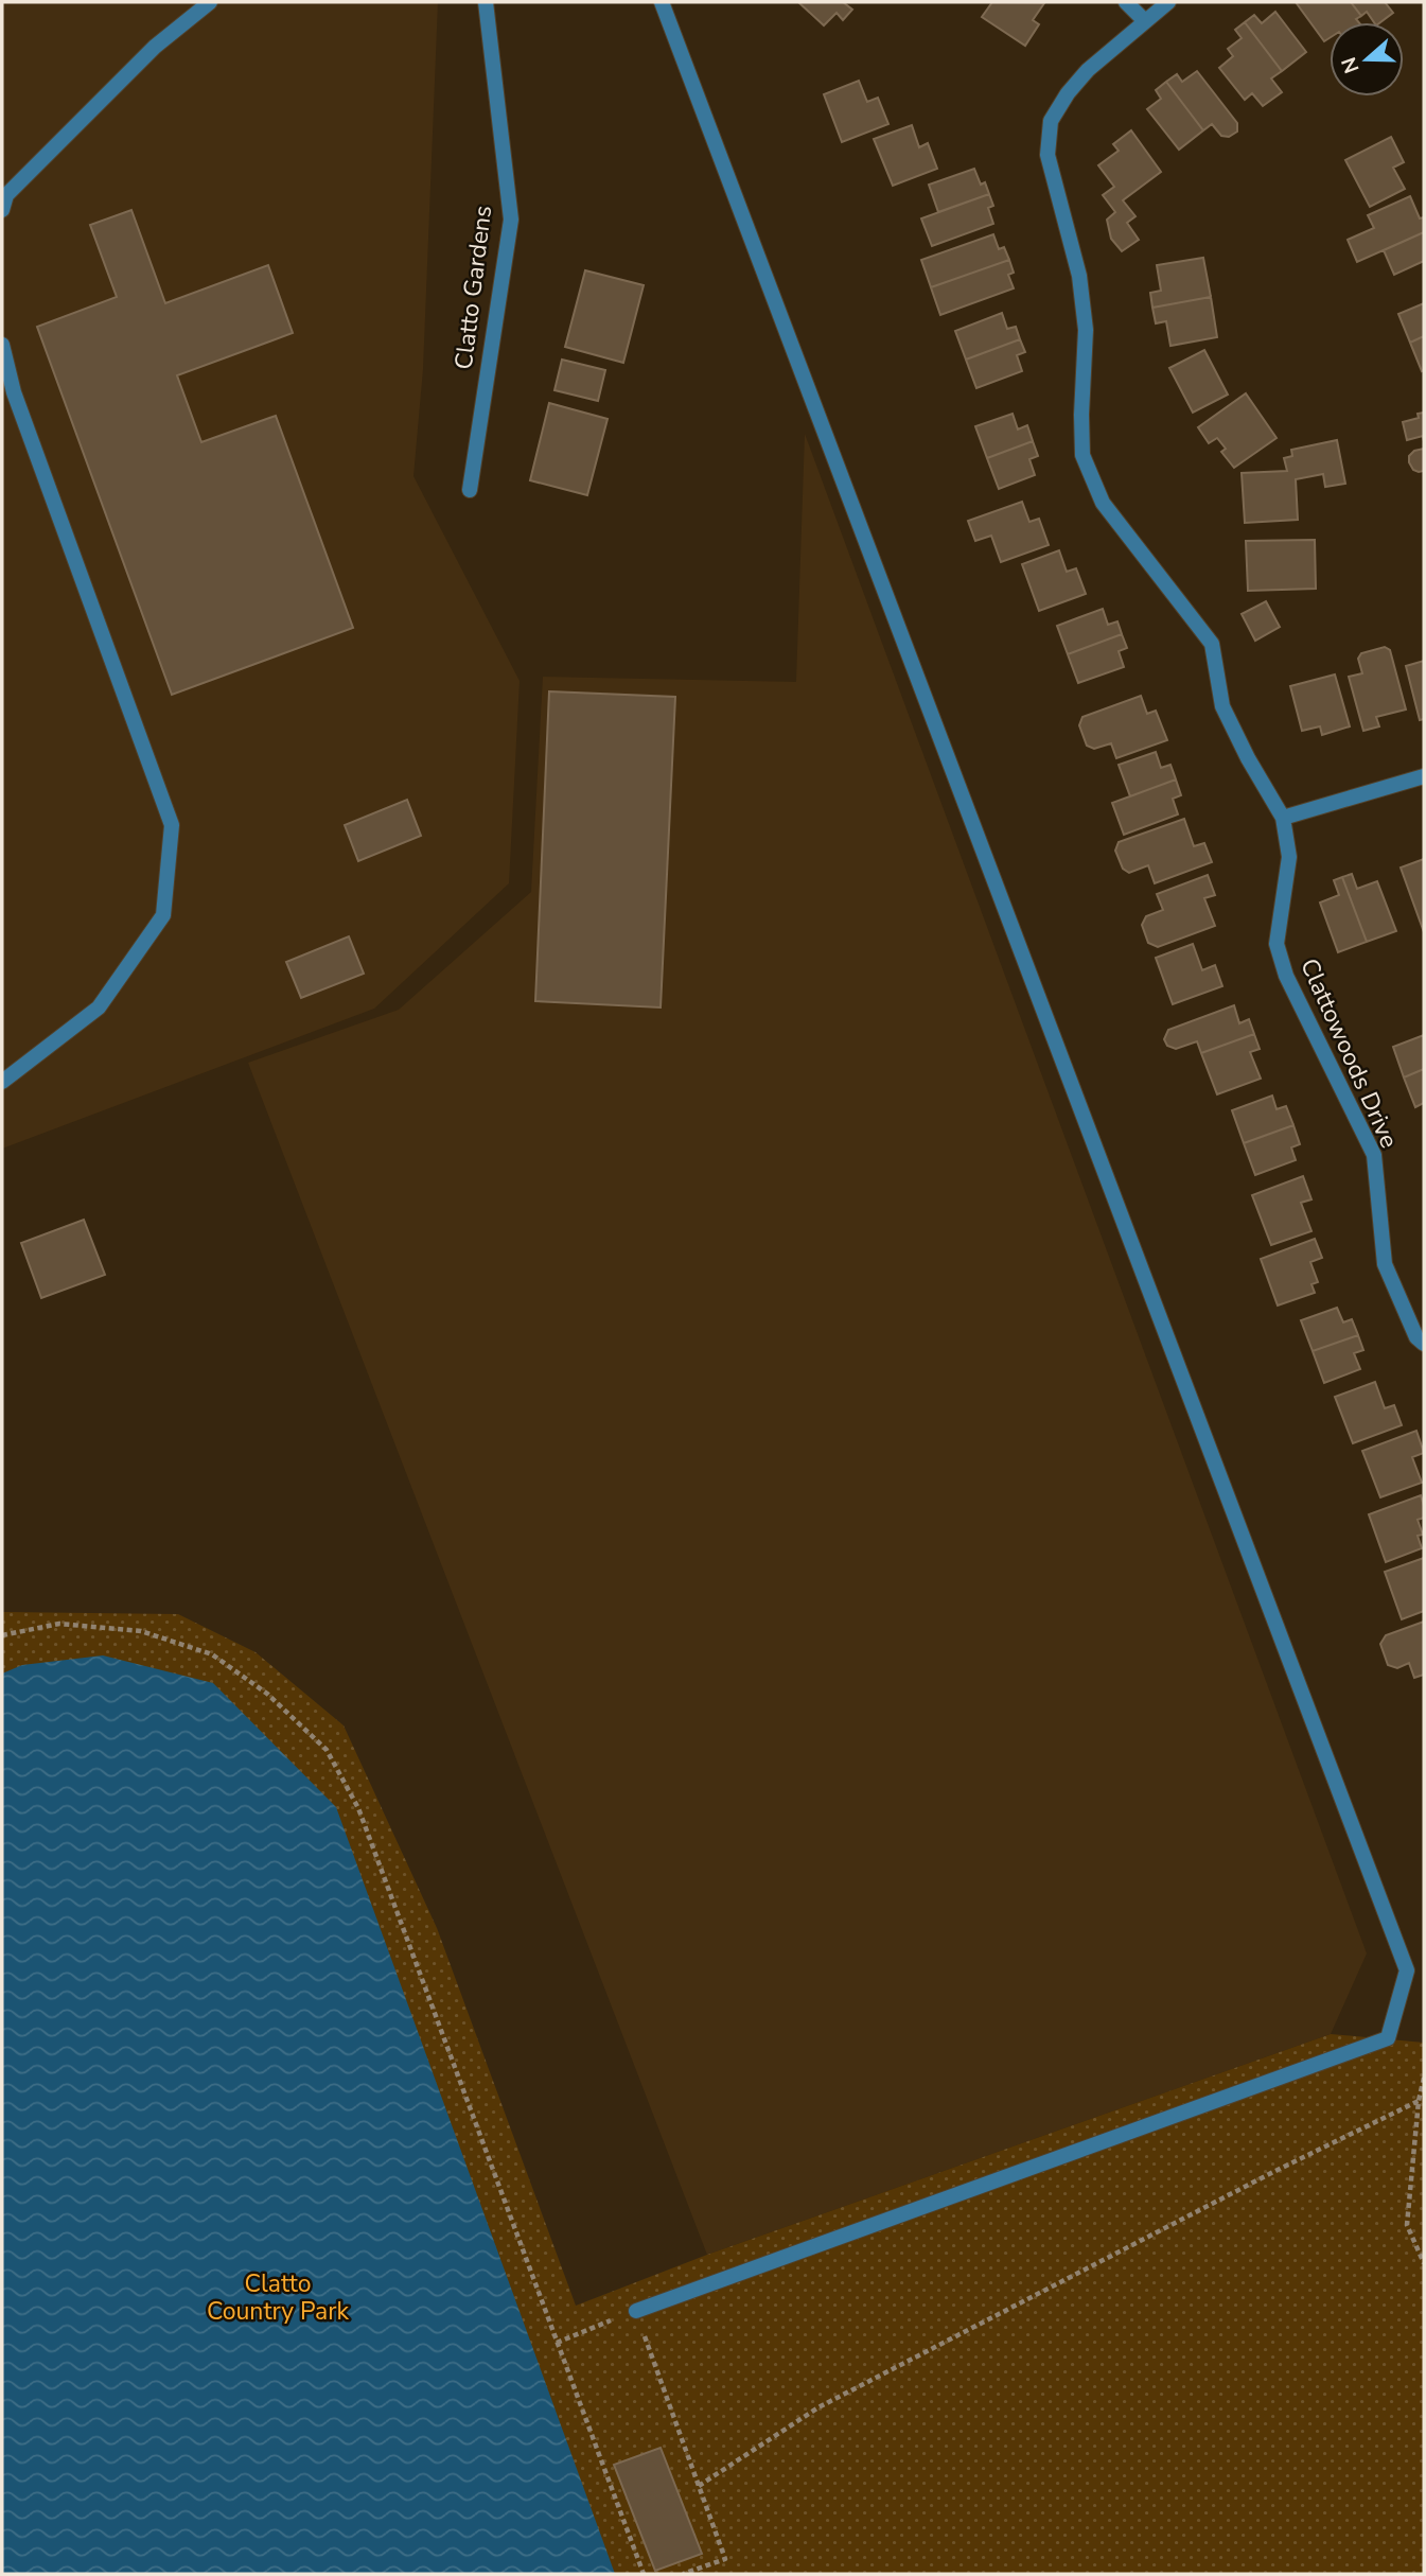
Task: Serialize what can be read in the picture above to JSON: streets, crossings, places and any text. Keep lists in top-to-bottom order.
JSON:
{
  "streets": {
    "street": ["Clatto Gardens", "Clattowoods Drive"]
  },
  "parks": ["Clatto Country Park"],
  "north": "left"
}
